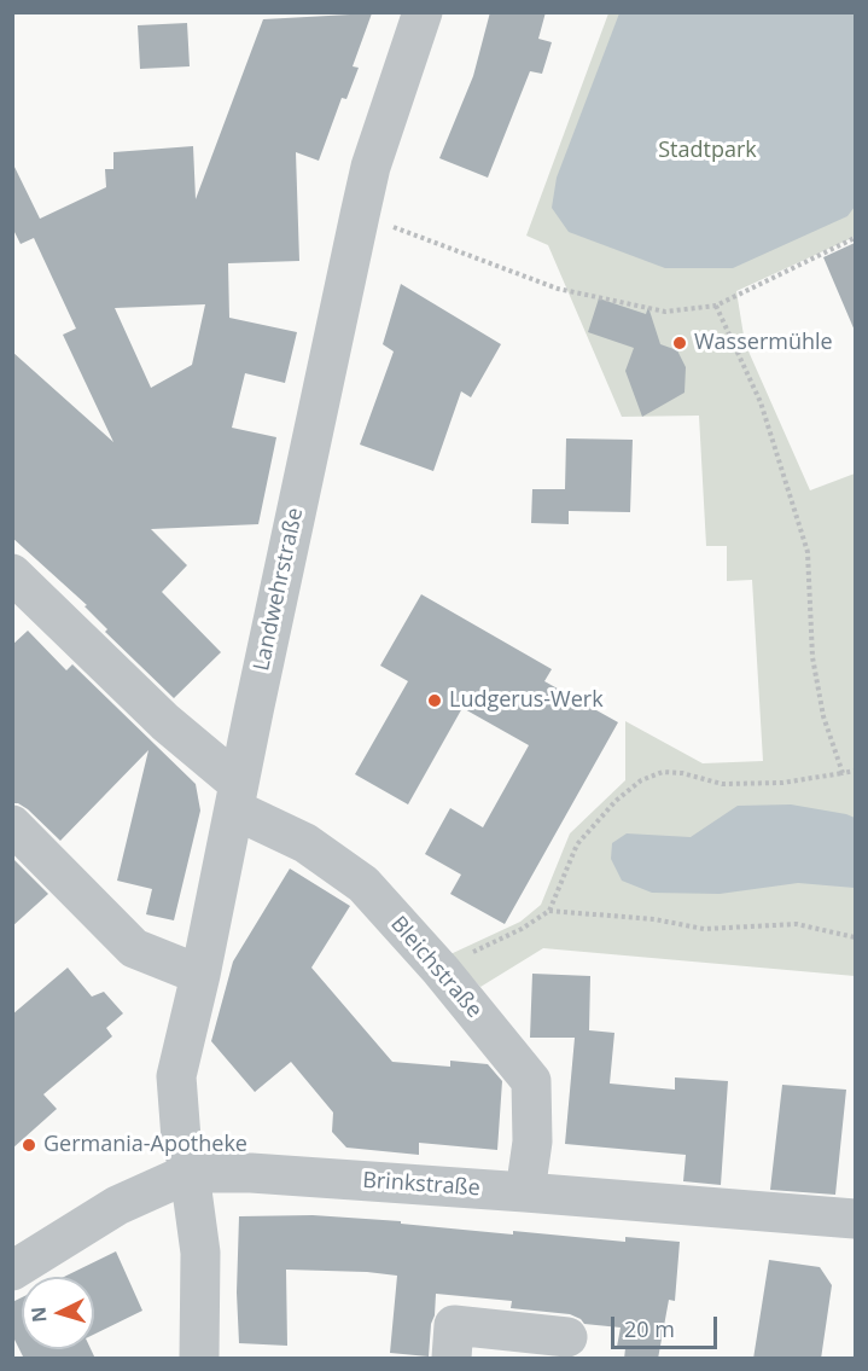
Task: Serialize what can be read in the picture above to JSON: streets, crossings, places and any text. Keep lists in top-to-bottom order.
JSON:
{
  "streets": {
    "street": ["Landwehrstraße", "Bleichstraße", "Brinkstraße"]
  },
  "crossings": [
    ["Landwehrstraße", "Bleichstraße"],
    ["Landwehrstraße", "Brinkstraße"],
    ["Bleichstraße", "Brinkstraße"]
  ],
  "parks": ["Stadtpark"],
  "places": ["Wassermühle", "Ludgerus-Werk", "Germania-Apotheke"],
  "scale_bar": "20 m",
  "north": "left"
}
